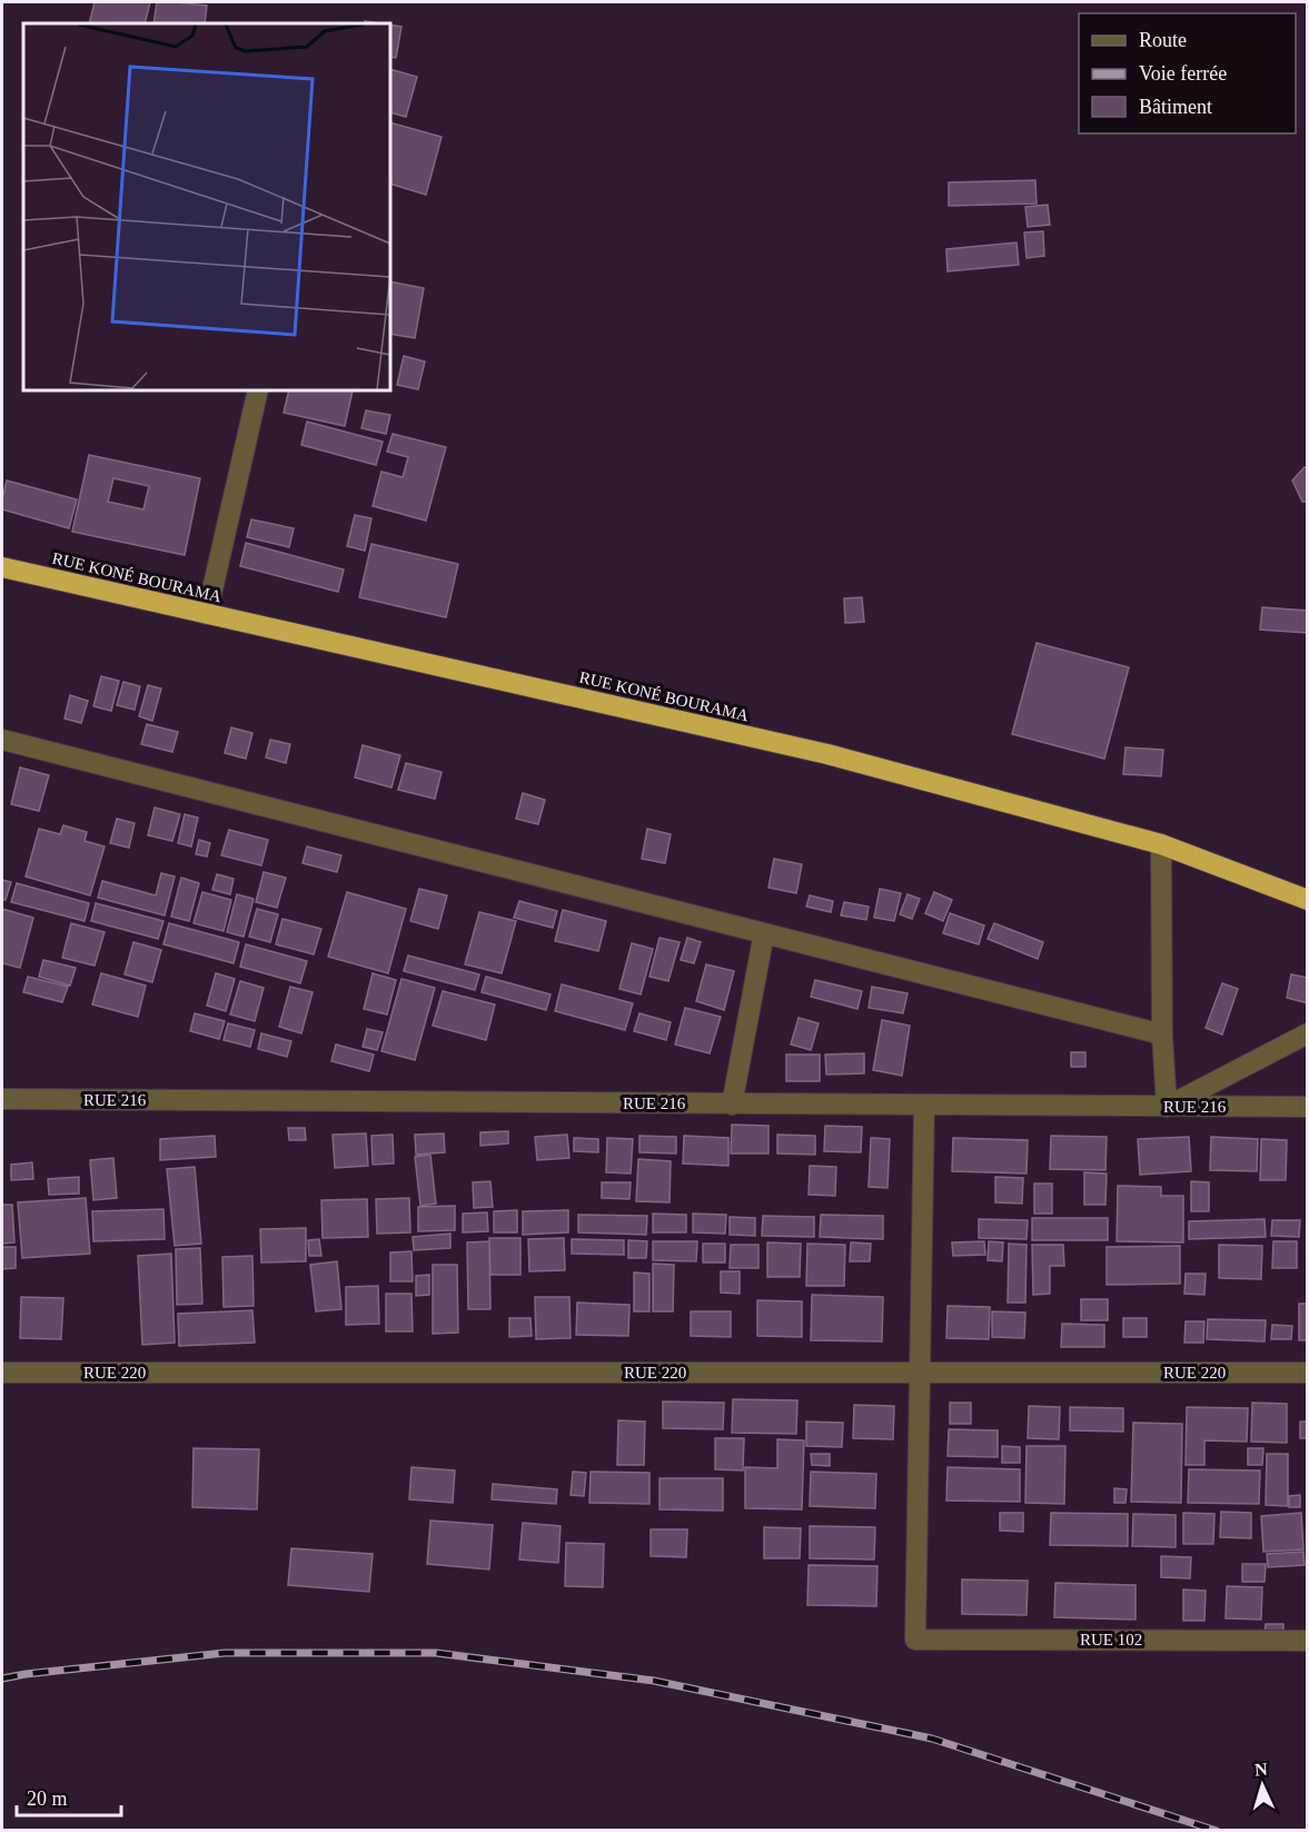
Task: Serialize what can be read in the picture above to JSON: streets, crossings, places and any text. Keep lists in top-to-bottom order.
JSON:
{
  "streets": {
    "highway": ["RUE KONÉ BOURAMA"],
    "street": ["RUE 216", "RUE 220", "RUE 102"]
  },
  "crossings": [
    ["RUE 220", "RUE 102"]
  ],
  "legend": ["Route", "Voie ferrée", "Bâtiment"],
  "scale_bar": "20 m",
  "north": "top"
}
